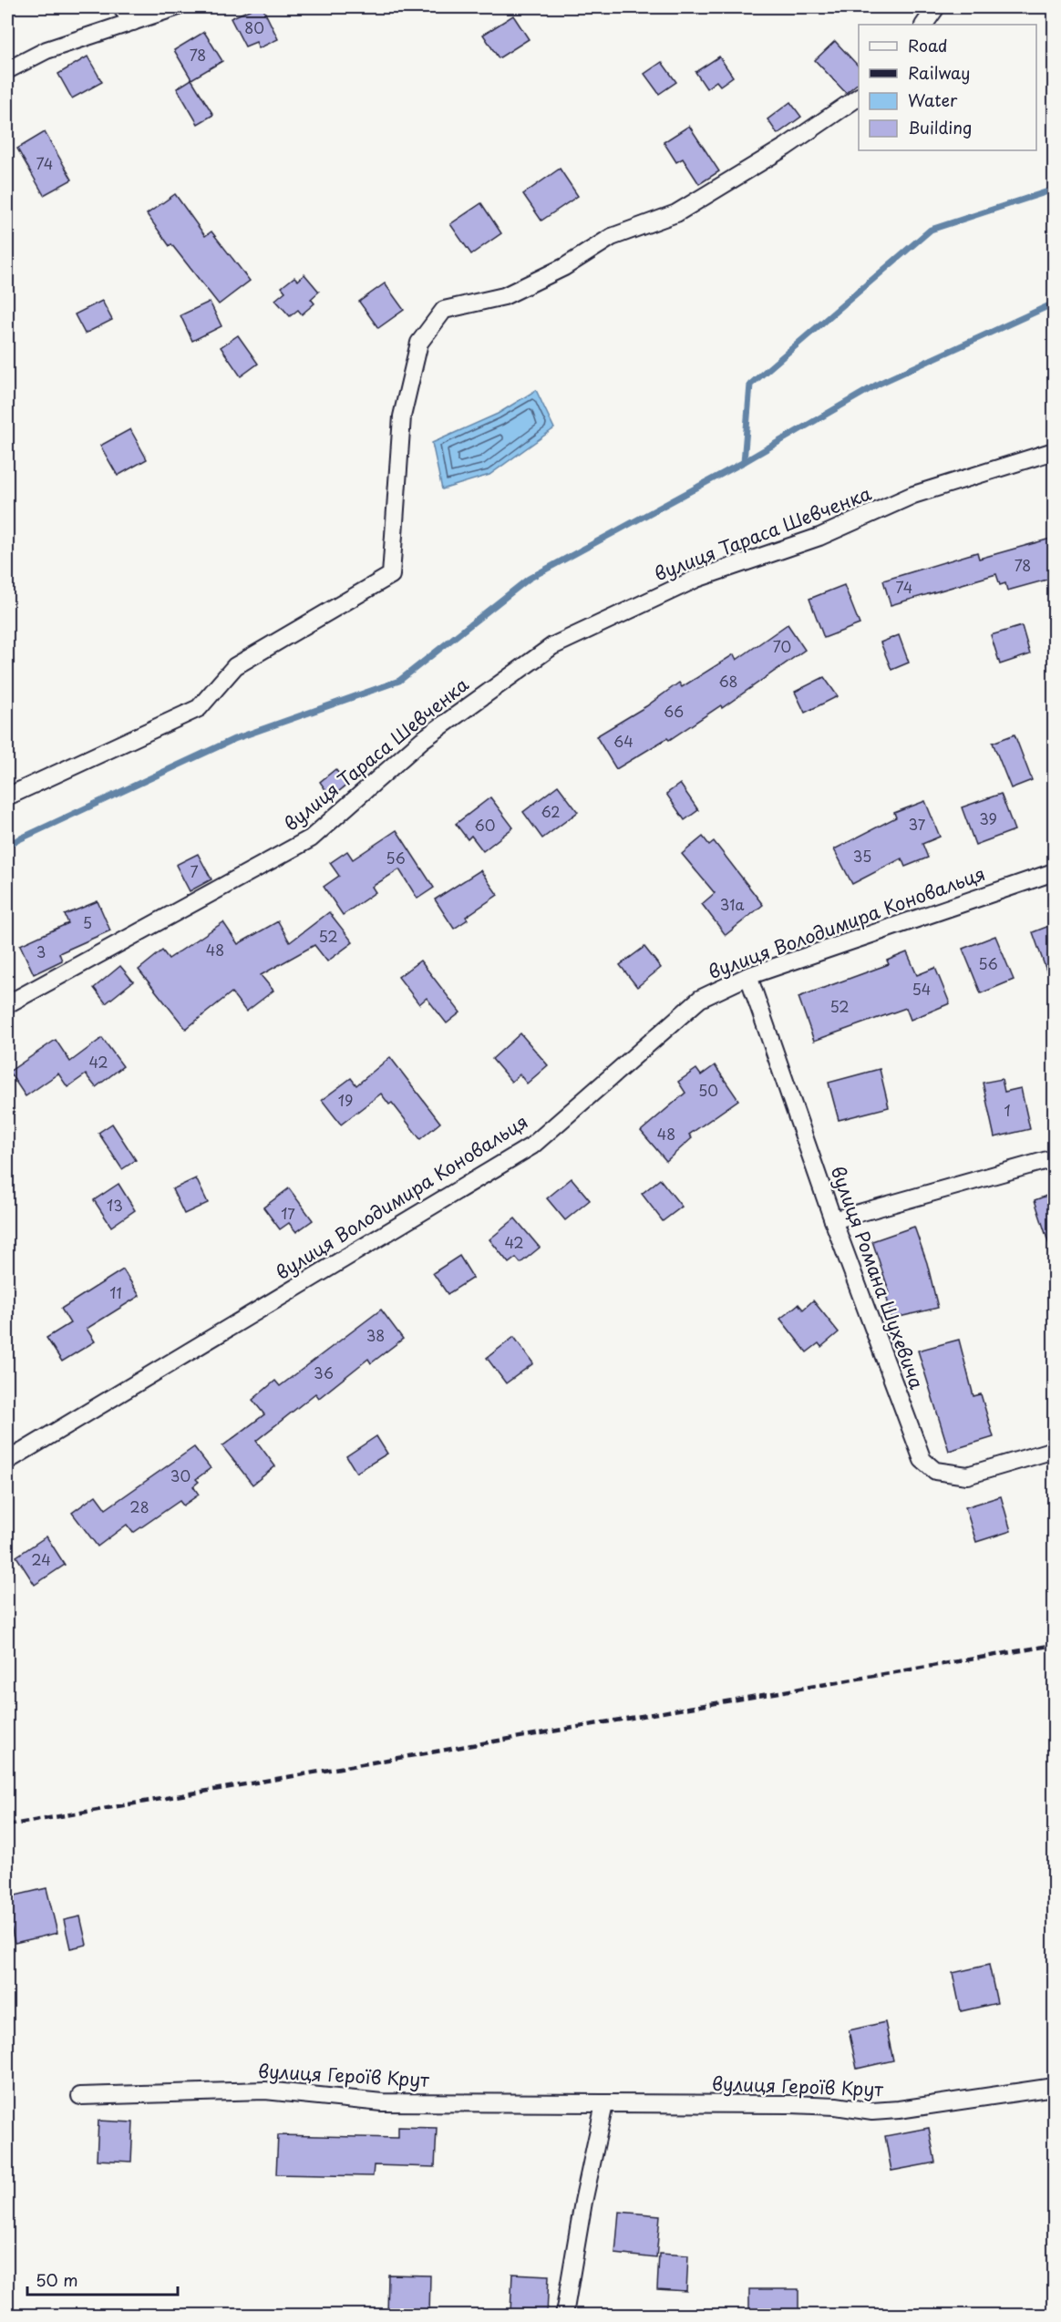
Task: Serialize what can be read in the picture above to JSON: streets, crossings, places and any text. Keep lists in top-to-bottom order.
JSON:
{
  "streets": {
    "street": [
      "вулиця Тараса Шевченка",
      "вулиця Володимира Коновальця",
      "вулиця Романа Шухевича",
      "вулиця Героїв Крут"
    ]
  },
  "crossings": [
    ["вулиця Володимира Коновальця", "вулиця Романа Шухевича"]
  ],
  "house_numbers": [
    "80",
    "78",
    "74",
    "78",
    "74",
    "70",
    "68",
    "66",
    "64",
    "62",
    "39",
    "37",
    "60",
    "35",
    "56",
    "7",
    "31а",
    "5",
    "52",
    "48",
    "3",
    "56",
    "54",
    "52",
    "42",
    "50",
    "19",
    "1",
    "48",
    "13",
    "17",
    "42",
    "11",
    "38",
    "36",
    "30",
    "28",
    "24"
  ],
  "legend": [
    "Road",
    "Railway",
    "Water",
    "Building"
  ],
  "scale_bar": "50 m"
}
